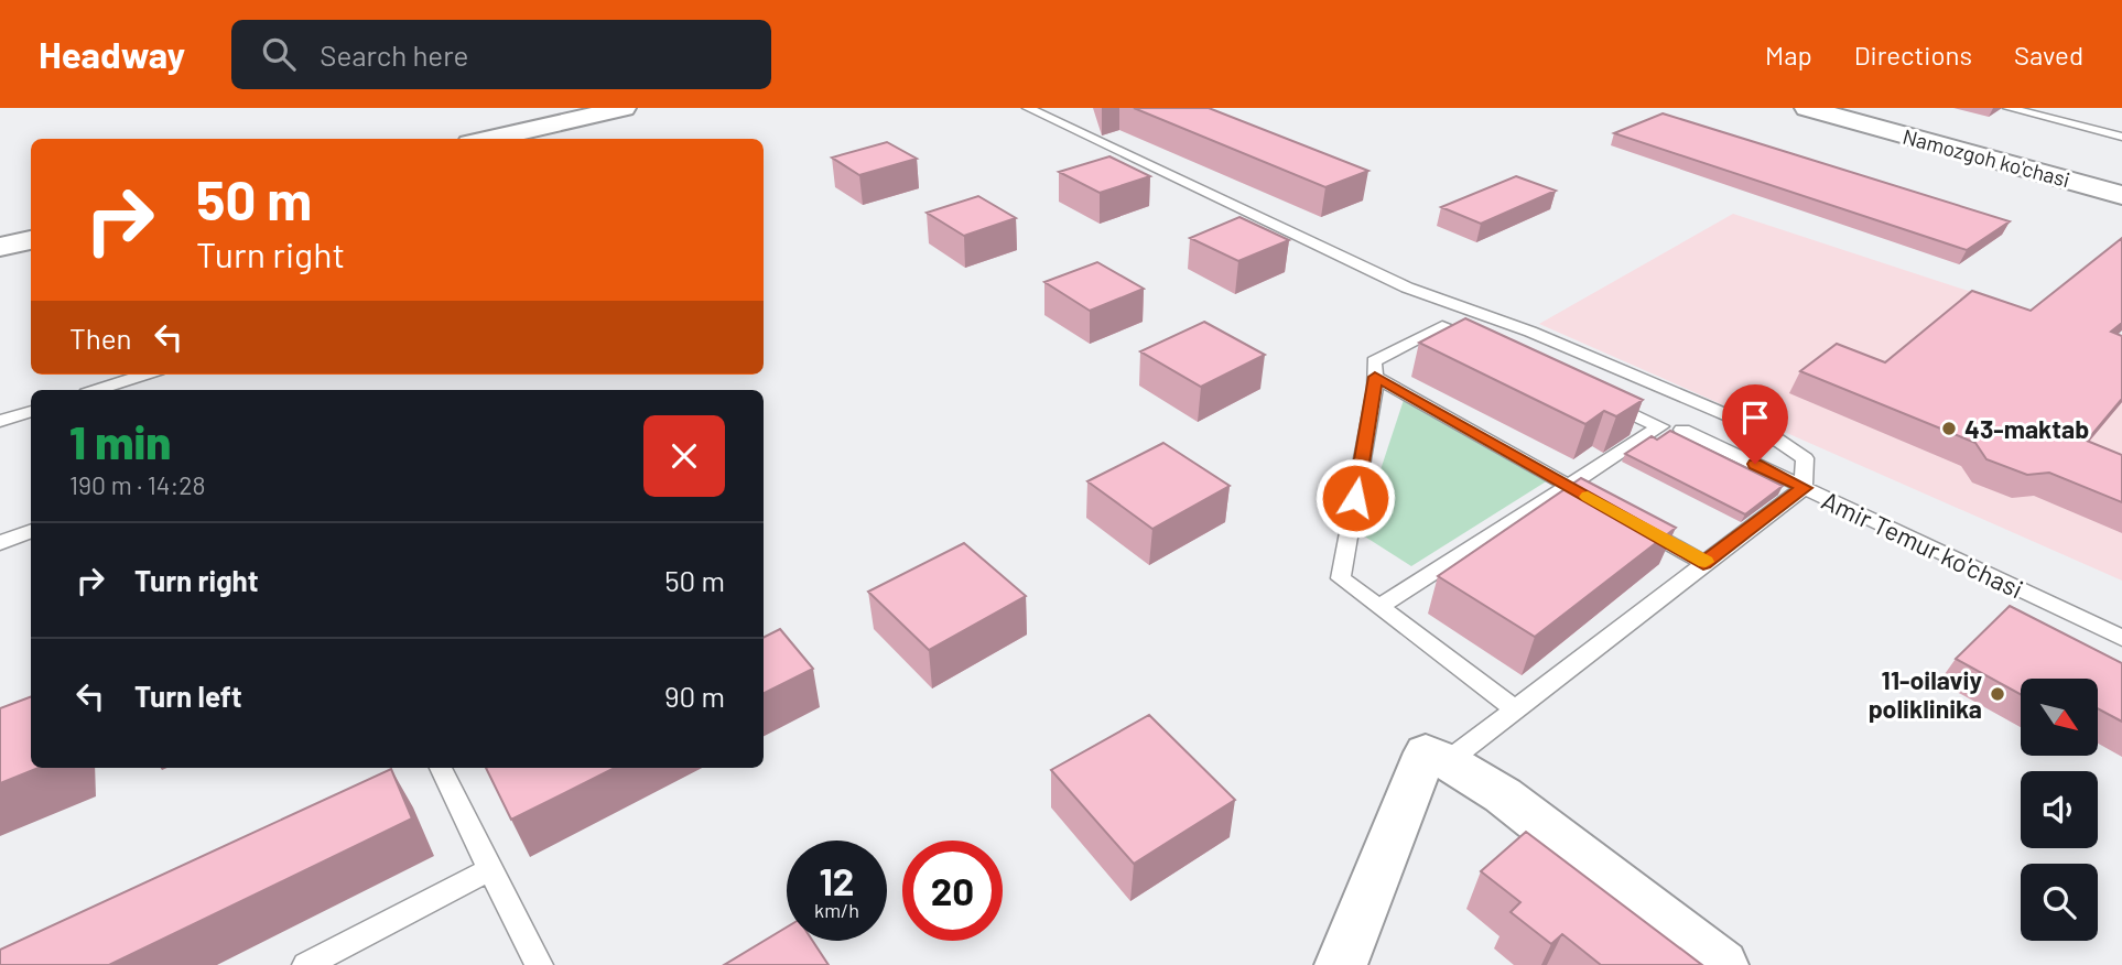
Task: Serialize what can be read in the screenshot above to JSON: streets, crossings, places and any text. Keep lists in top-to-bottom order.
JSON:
{
  "streets": {
    "main road": ["Namozgoh ko'chasi"],
    "lane": ["Amir Temur ko'chasi"]
  },
  "places": ["43-maktab", "11-oilaviy poliklinika"],
  "north": "bottom right",
  "page": {
    "header": "Headway",
    "search": "Search here",
    "nav": ["Map", "Directions", "Saved"],
    "turn": ["50 m", "Turn right"],
    "then": "Then",
    "heading": ["1 min", "190 m · 14:28"],
    "list": [
      {
        "name": "Turn right",
        "value": "50 m"
      },
      {
        "name": "Turn left",
        "value": "90 m"
      }
    ],
    "speed": "12 km/h",
    "limit": "20"
  }
}
